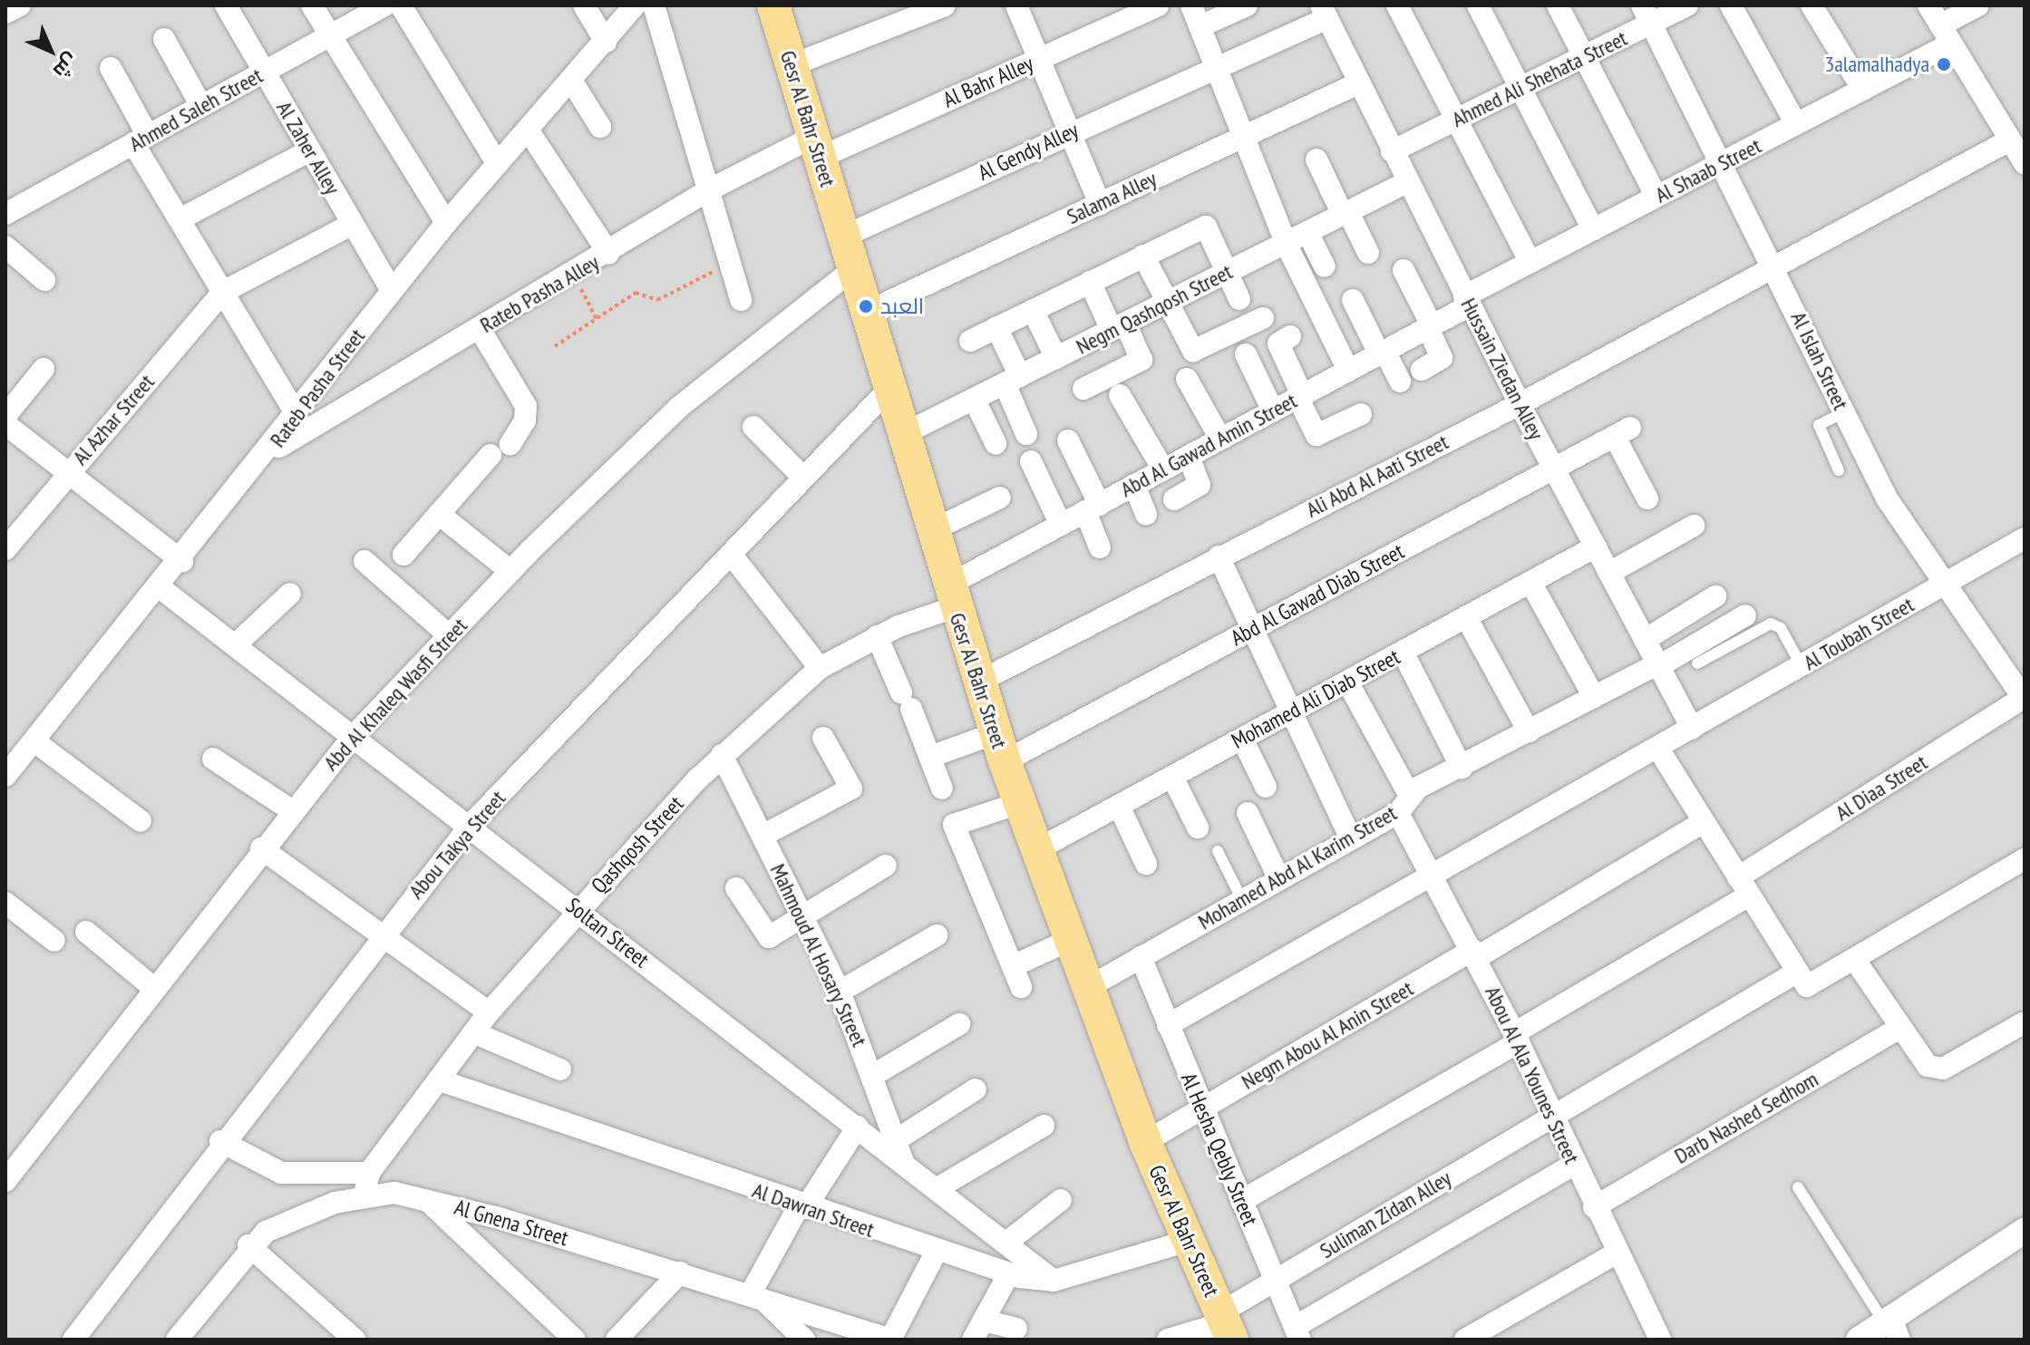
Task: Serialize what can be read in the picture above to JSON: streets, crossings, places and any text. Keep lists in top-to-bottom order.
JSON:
{
  "streets": {
    "main road": ["Gesr Al Bahr Street"],
    "street": [
      "Ahmed Ali Shehata Street",
      "Al Bahr Alley",
      "Ahmed Saleh Street",
      "Al Zaher Alley",
      "Al Gendy Alley",
      "Al Shaab Street",
      "Salama Alley",
      "Rateb Pasha Alley",
      "Negm Qashqosh Street",
      "Al Islah Street",
      "Hussain Ziedan Alley",
      "Rateb Pasha Street",
      "Al Azhar Street",
      "Abd Al Gawad Amin Street",
      "Ali Abd Al Aati Street",
      "Abd Al Gawad Diab Street",
      "Al Toubah Street",
      "Abd Al Khaleq Wasfi Street",
      "Mohamed Ali Diab Street",
      "Al Diaa Street",
      "Abou Takya Street",
      "Qashqosh Street",
      "Mohamed Abd Al Karim Street",
      "Soltan Street",
      "Mahmoud Al Hosary Street",
      "Negm Abou Al Anin Street",
      "Abou Al Ala Younes Street",
      "Darb Nashed Sedhom",
      "Al Hesha Qebly Street",
      "Al Dawran Street",
      "Suliman Zidan Alley",
      "Al Gnena Street"
    ]
  },
  "crossings": [
    ["Ahmed Ali Shehata Street", "Al Islah Street"],
    ["Ahmed Ali Shehata Street", "Hussain Ziedan Alley"],
    ["Al Bahr Alley", "Gesr Al Bahr Street"],
    ["Al Bahr Alley", "Rateb Pasha Alley"],
    ["Ahmed Saleh Street", "Al Zaher Alley"],
    ["Gesr Al Bahr Street", "Al Gendy Alley"],
    ["Gesr Al Bahr Street", "Salama Alley"],
    ["Gesr Al Bahr Street", "Rateb Pasha Alley"],
    ["Gesr Al Bahr Street", "Negm Qashqosh Street"],
    ["Gesr Al Bahr Street", "Abd Al Gawad Amin Street"],
    ["Gesr Al Bahr Street", "Ali Abd Al Aati Street"],
    ["Gesr Al Bahr Street", "Abd Al Gawad Diab Street"],
    ["Gesr Al Bahr Street", "Abd Al Khaleq Wasfi Street"],
    ["Gesr Al Bahr Street", "Mohamed Ali Diab Street"],
    ["Gesr Al Bahr Street", "Abou Takya Street"],
    ["Gesr Al Bahr Street", "Qashqosh Street"],
    ["Gesr Al Bahr Street", "Mohamed Abd Al Karim Street"],
    ["Gesr Al Bahr Street", "Negm Abou Al Anin Street"],
    ["Gesr Al Bahr Street", "Al Dawran Street"],
    ["Gesr Al Bahr Street", "Suliman Zidan Alley"],
    ["Al Zaher Alley", "Rateb Pasha Street"],
    ["Al Gendy Alley", "Hussain Ziedan Alley"],
    ["Al Shaab Street", "Al Islah Street"],
    ["Al Shaab Street", "Hussain Ziedan Alley"],
    ["Al Shaab Street", "Abd Al Gawad Amin Street"],
    ["Salama Alley", "Hussain Ziedan Alley"],
    ["Rateb Pasha Alley", "Rateb Pasha Street"],
    ["Negm Qashqosh Street", "Hussain Ziedan Alley"],
    ["Al Islah Street", "Ali Abd Al Aati Street"],
    ["Al Islah Street", "Al Toubah Street"],
    ["Al Islah Street", "Al Diaa Street"],
    ["Hussain Ziedan Alley", "Abd Al Gawad Amin Street"],
    ["Hussain Ziedan Alley", "Ali Abd Al Aati Street"],
    ["Hussain Ziedan Alley", "Abd Al Gawad Diab Street"],
    ["Hussain Ziedan Alley", "Al Toubah Street"],
    ["Hussain Ziedan Alley", "Mohamed Ali Diab Street"],
    ["Hussain Ziedan Alley", "Mohamed Abd Al Karim Street"],
    ["Rateb Pasha Street", "Soltan Street"],
    ["Abd Al Gawad Amin Street", "Qashqosh Street"],
    ["Al Toubah Street", "Abou Al Ala Younes Street"],
    ["Al Toubah Street", "Al Hesha Qebly Street"],
    ["Abd Al Khaleq Wasfi Street", "Soltan Street"],
    ["Mohamed Ali Diab Street", "Abou Al Ala Younes Street"],
    ["Al Diaa Street", "Abou Al Ala Younes Street"],
    ["Al Diaa Street", "Al Hesha Qebly Street"],
    ["Abou Takya Street", "Soltan Street"],
    ["Qashqosh Street", "Soltan Street"],
    ["Qashqosh Street", "Mahmoud Al Hosary Street"],
    ["Qashqosh Street", "Al Dawran Street"],
    ["Qashqosh Street", "Al Gnena Street"],
    ["Mohamed Abd Al Karim Street", "Abou Al Ala Younes Street"],
    ["Mohamed Abd Al Karim Street", "Al Hesha Qebly Street"],
    ["Soltan Street", "Mahmoud Al Hosary Street"],
    ["Soltan Street", "Al Dawran Street"],
    ["Negm Abou Al Anin Street", "Abou Al Ala Younes Street"],
    ["Negm Abou Al Anin Street", "Al Hesha Qebly Street"],
    ["Abou Al Ala Younes Street", "Darb Nashed Sedhom"],
    ["Abou Al Ala Younes Street", "Suliman Zidan Alley"],
    ["Al Hesha Qebly Street", "Suliman Zidan Alley"]
  ],
  "places": ["3alamalhadya", "العبد"],
  "north": "bottom right"
}
